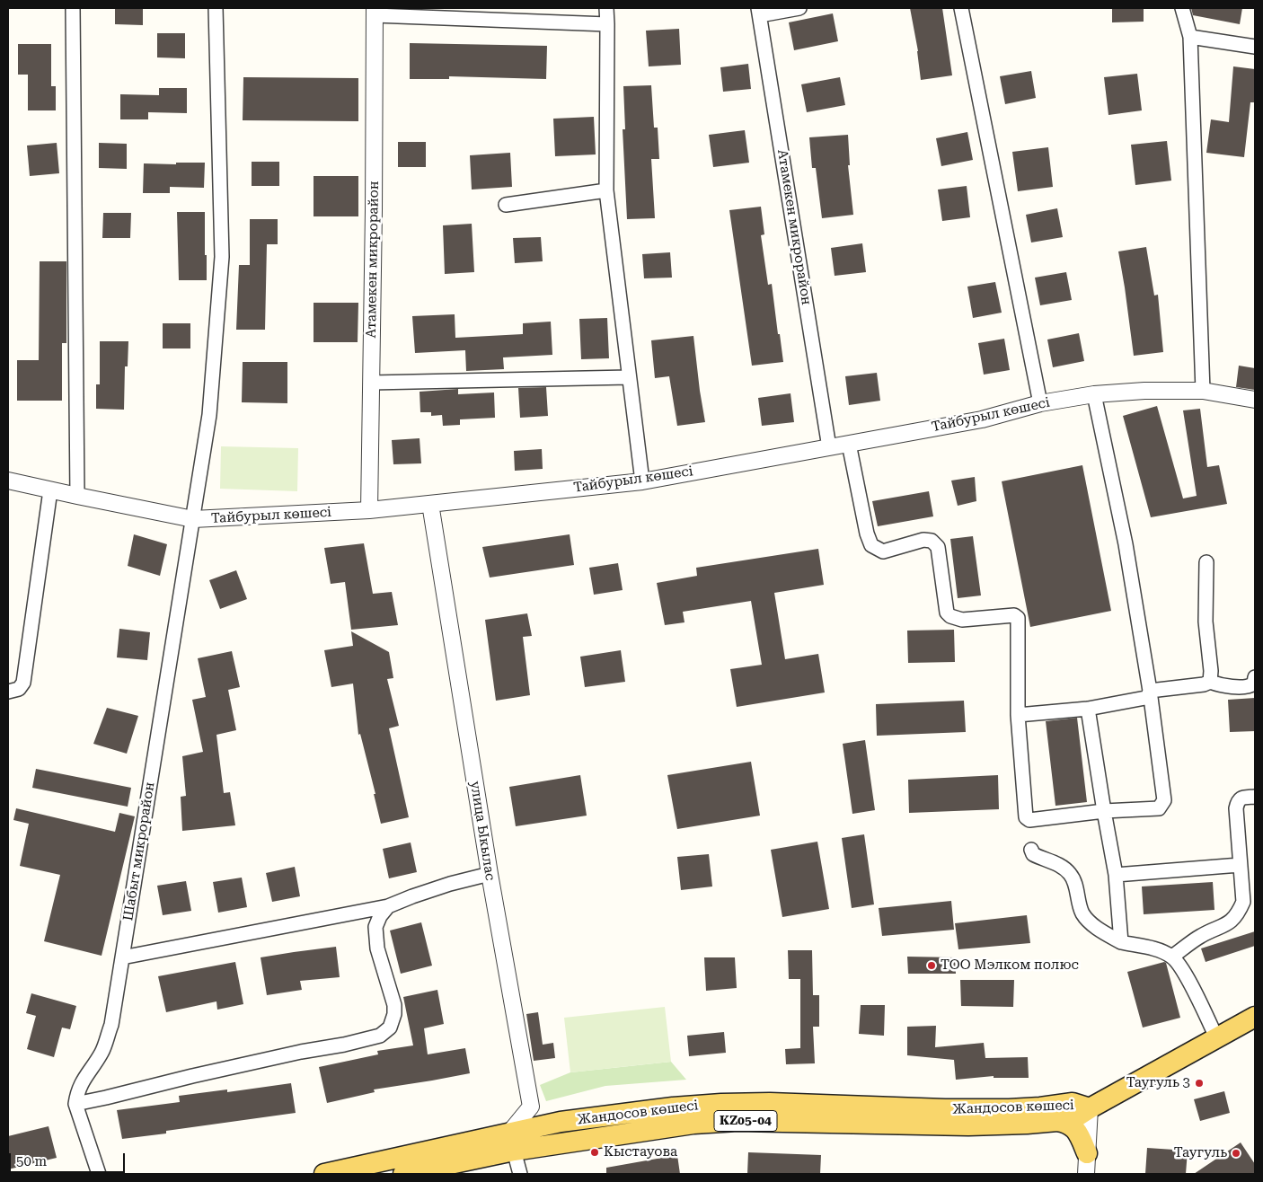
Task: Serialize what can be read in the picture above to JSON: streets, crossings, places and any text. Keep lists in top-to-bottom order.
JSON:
{
  "streets": {
    "main road": ["Жандосов көшесі", "KZ05-04"],
    "street": [
      "Атамекен микрорайон",
      "Тайбурыл көшесі",
      "улица Ыкылас",
      "Шабыт микрорайон"
    ]
  },
  "crossings": [
    ["Атамекен микрорайон", "Тайбурыл көшесі"],
    ["Тайбурыл көшесі", "улица Ыкылас"],
    ["Тайбурыл көшесі", "Шабыт микрорайон"],
    ["улица Ыкылас", "Жандосов көшесі"]
  ],
  "places": [
    "ТОО Мэлком полюс",
    "Таугуль 3",
    "Кыстауова",
    "Таугуль"
  ],
  "scale_bar": "50 m"
}
